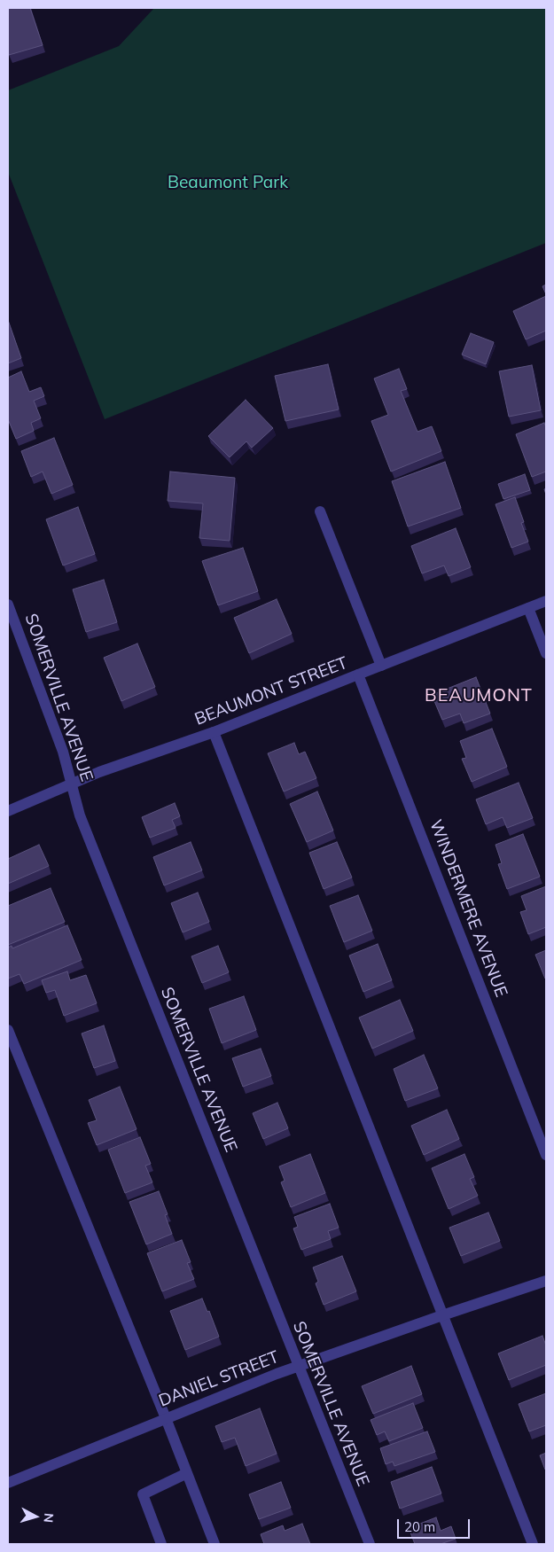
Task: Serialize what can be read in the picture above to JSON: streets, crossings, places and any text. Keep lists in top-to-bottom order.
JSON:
{
  "streets": {
    "street": [
      "BEAUMONT STREET",
      "SOMERVILLE AVENUE",
      "WINDERMERE AVENUE",
      "DANIEL STREET"
    ]
  },
  "crossings": [
    ["BEAUMONT STREET", "SOMERVILLE AVENUE"],
    ["BEAUMONT STREET", "WINDERMERE AVENUE"],
    ["SOMERVILLE AVENUE", "DANIEL STREET"]
  ],
  "districts": ["BEAUMONT"],
  "parks": ["Beaumont Park"],
  "scale_bar": "20 m",
  "north": "right"
}
